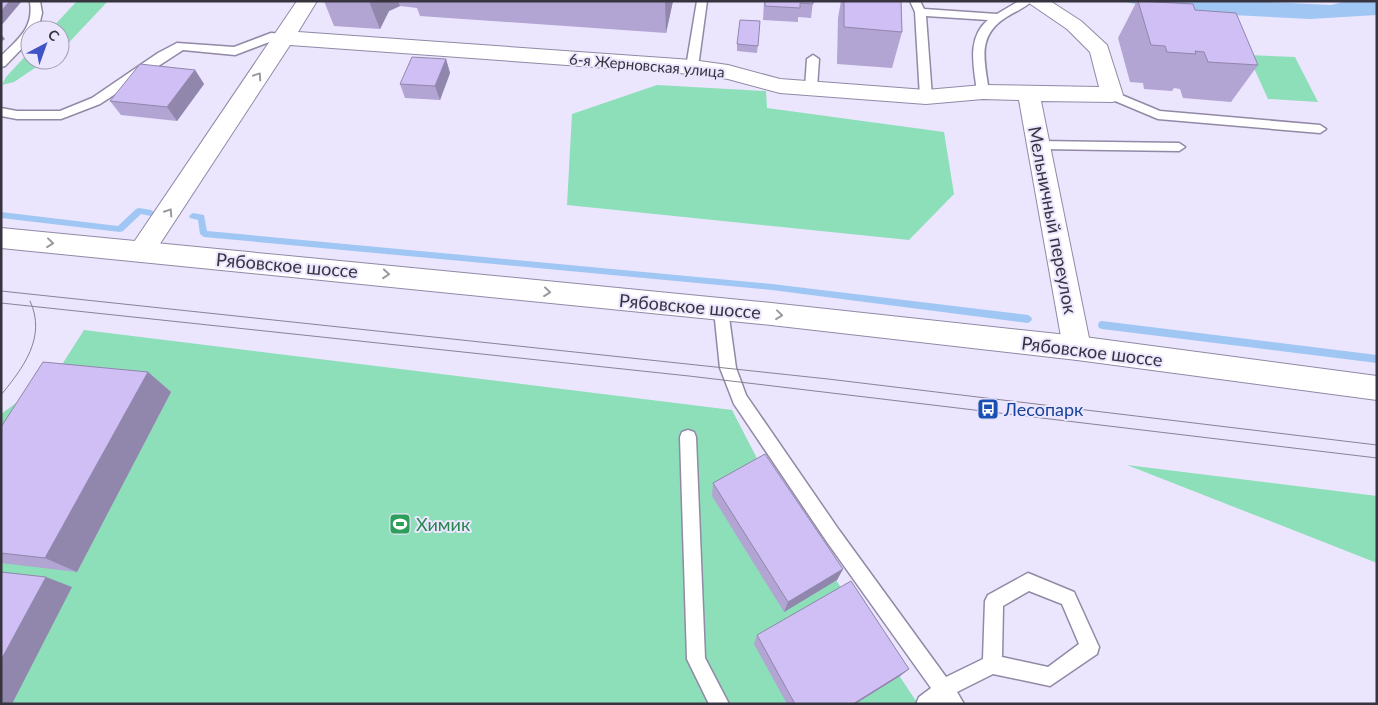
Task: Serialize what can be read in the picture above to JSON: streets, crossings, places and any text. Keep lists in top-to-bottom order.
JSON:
{
  "streets": {
    "street": ["6-я Жерновская улица", "Мельничный переулок", "Рябовское шоссе"]
  },
  "crossings": [
    ["6-я Жерновская улица", "Мельничный переулок"],
    ["Мельничный переулок", "Рябовское шоссе"]
  ],
  "one_way": ["Рябовское шоссе"],
  "places": {
    "bus stop": ["Лесопарк"],
    "sports": ["Химик"]
  },
  "north": "top right"
}
